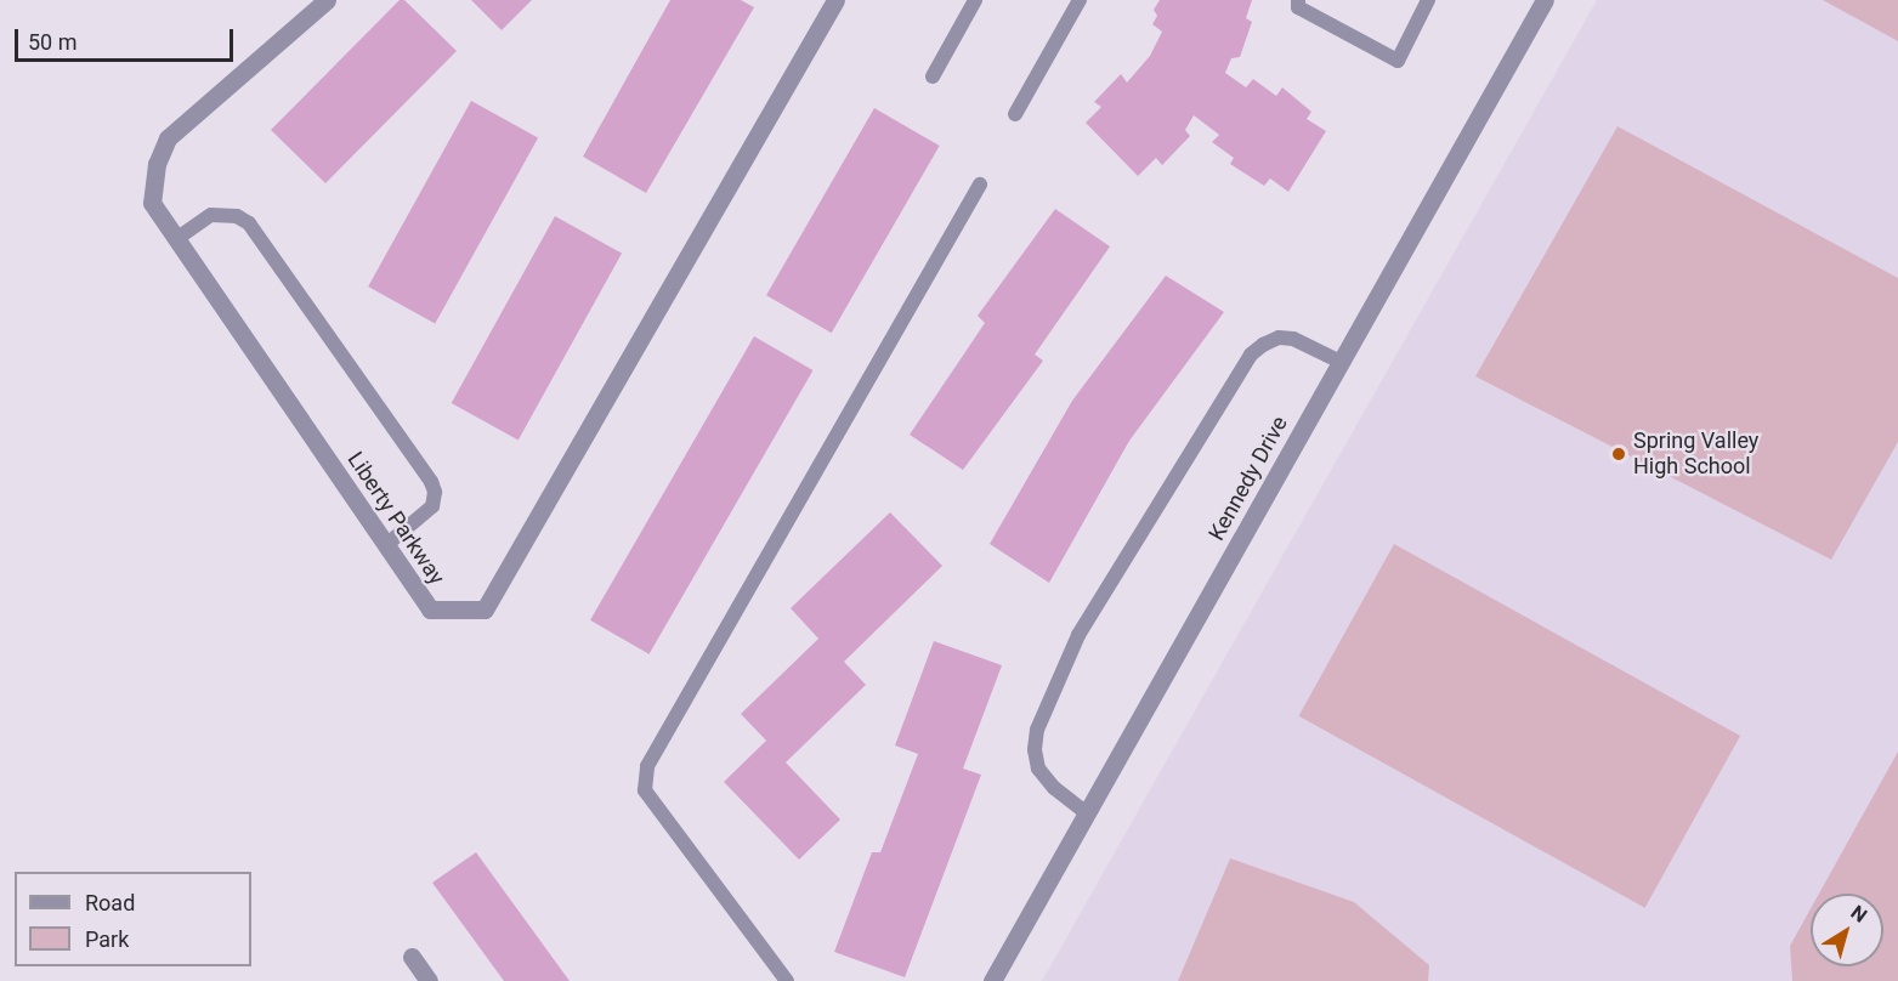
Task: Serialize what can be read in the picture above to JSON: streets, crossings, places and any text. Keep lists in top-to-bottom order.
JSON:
{
  "streets": {
    "street": ["Kennedy Drive", "Liberty Parkway"]
  },
  "places": ["Spring Valley High School"],
  "legend": ["Road", "Park"],
  "scale_bar": "50 m",
  "north": "top right"
}
